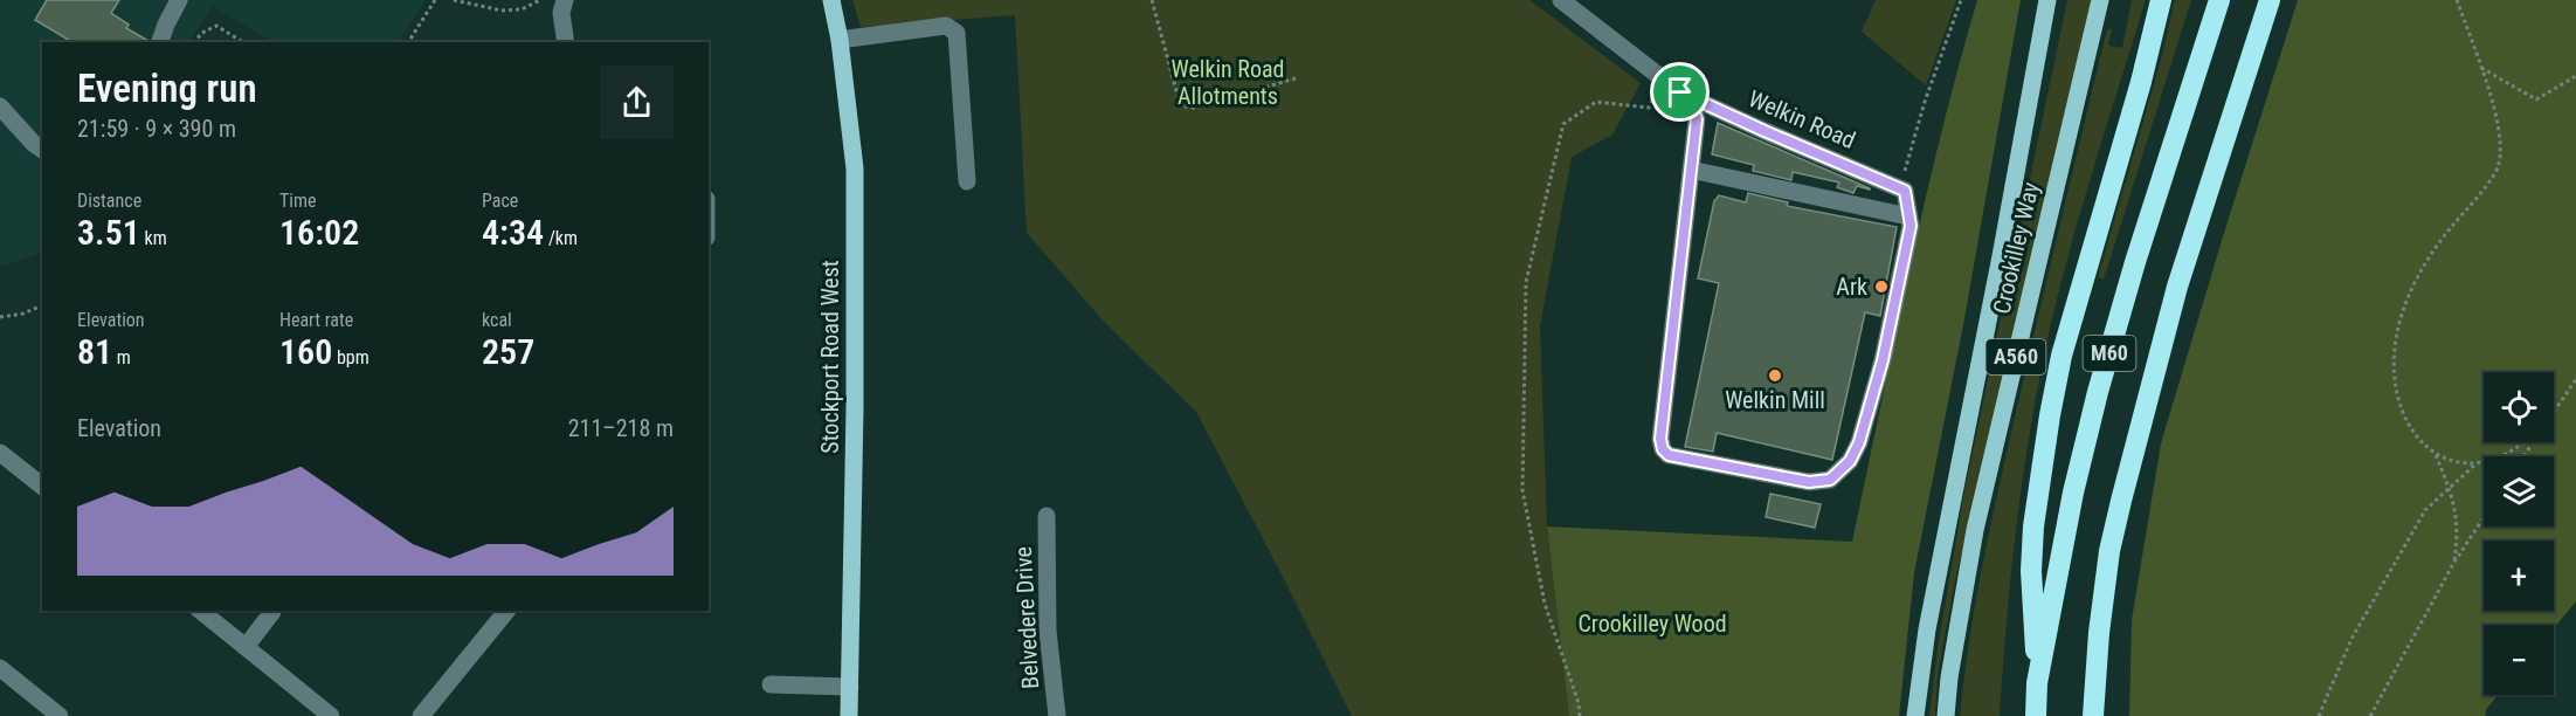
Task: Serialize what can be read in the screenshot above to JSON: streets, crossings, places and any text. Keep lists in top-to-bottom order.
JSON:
{
  "streets": {
    "highway": ["M60"],
    "main road": ["Crookilley Way", "Stockport Road West", "A560"],
    "street": ["Welkin Road", "Belvedere Drive"]
  },
  "parks": ["Welkin Road Allotments", "Crookilley Wood"],
  "places": ["Ark", "Welkin Mill"],
  "page": {
    "heading": ["Evening run", "21:59 · 9 × 390 m"],
    "stats": [
      ["Distance", "3.51 km"],
      ["Time", "16:02"],
      ["Pace", "4:34 /km"],
      ["Elevation", "81 m"],
      ["Heart rate", "160 bpm"],
      ["kcal", "257"]
    ],
    "map_buttons": ["+", "−"],
    "chart": ["Elevation", "211–218 m"]
  }
}
